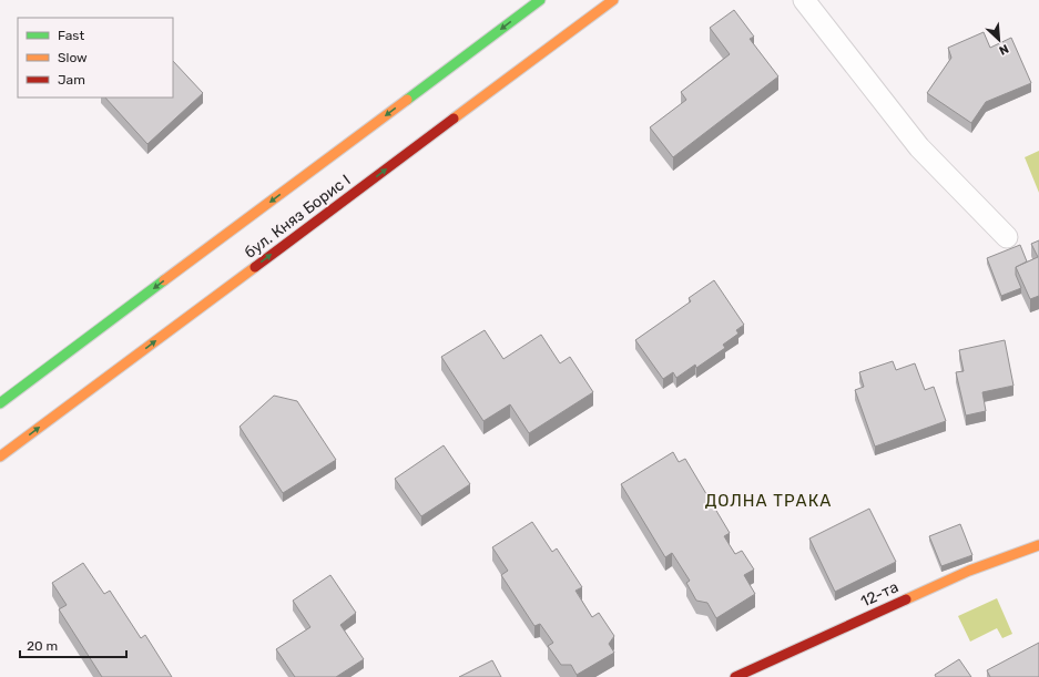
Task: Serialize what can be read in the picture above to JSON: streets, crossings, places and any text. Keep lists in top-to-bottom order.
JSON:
{
  "streets": {
    "main road": ["бул. Княз Борис I", "12-та"]
  },
  "districts": ["ДОЛНА ТРАКА"],
  "legend": ["Fast", "Slow", "Jam"],
  "scale_bar": "20 m",
  "north": "bottom right"
}
